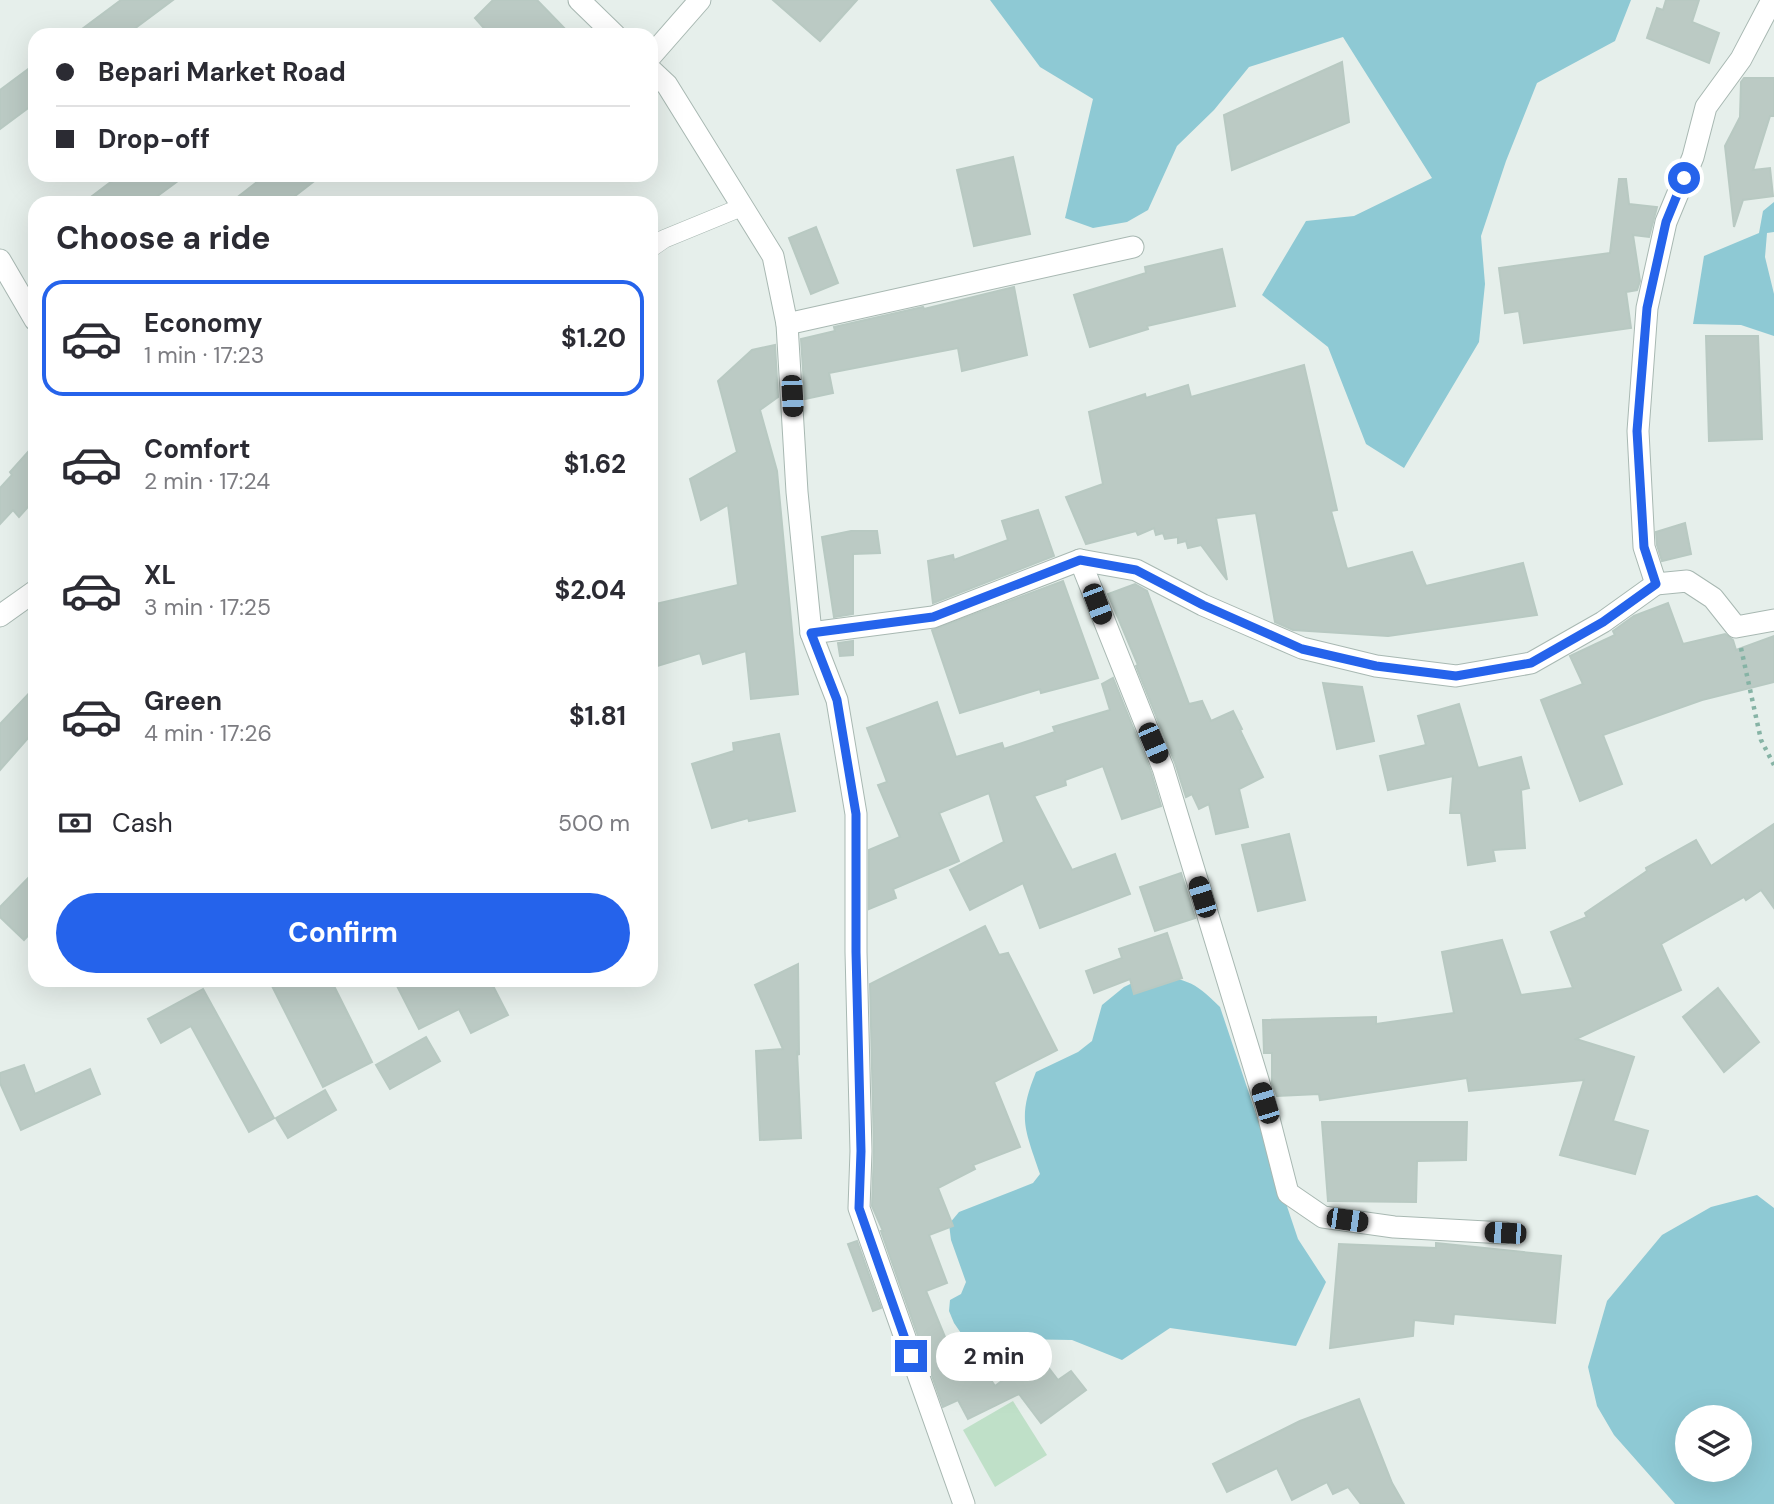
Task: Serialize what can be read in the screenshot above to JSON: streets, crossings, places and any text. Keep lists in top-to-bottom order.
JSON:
{
  "page": {
    "banner": ["Bepari Market Road", "Drop-off"],
    "heading": "Choose a ride",
    "list": [
      {
        "name": "Economy",
        "note": "1 min · 17:23",
        "value": "$1.20"
      },
      {
        "name": "Comfort",
        "note": "2 min · 17:24",
        "value": "$1.62"
      },
      {
        "name": "XL",
        "note": "3 min · 17:25",
        "value": "$2.04"
      },
      {
        "name": "Green",
        "note": "4 min · 17:26",
        "value": "$1.81"
      }
    ],
    "pay": ["Cash", "500 m"],
    "buttons": "Confirm",
    "bubble": "2 min"
  }
}
